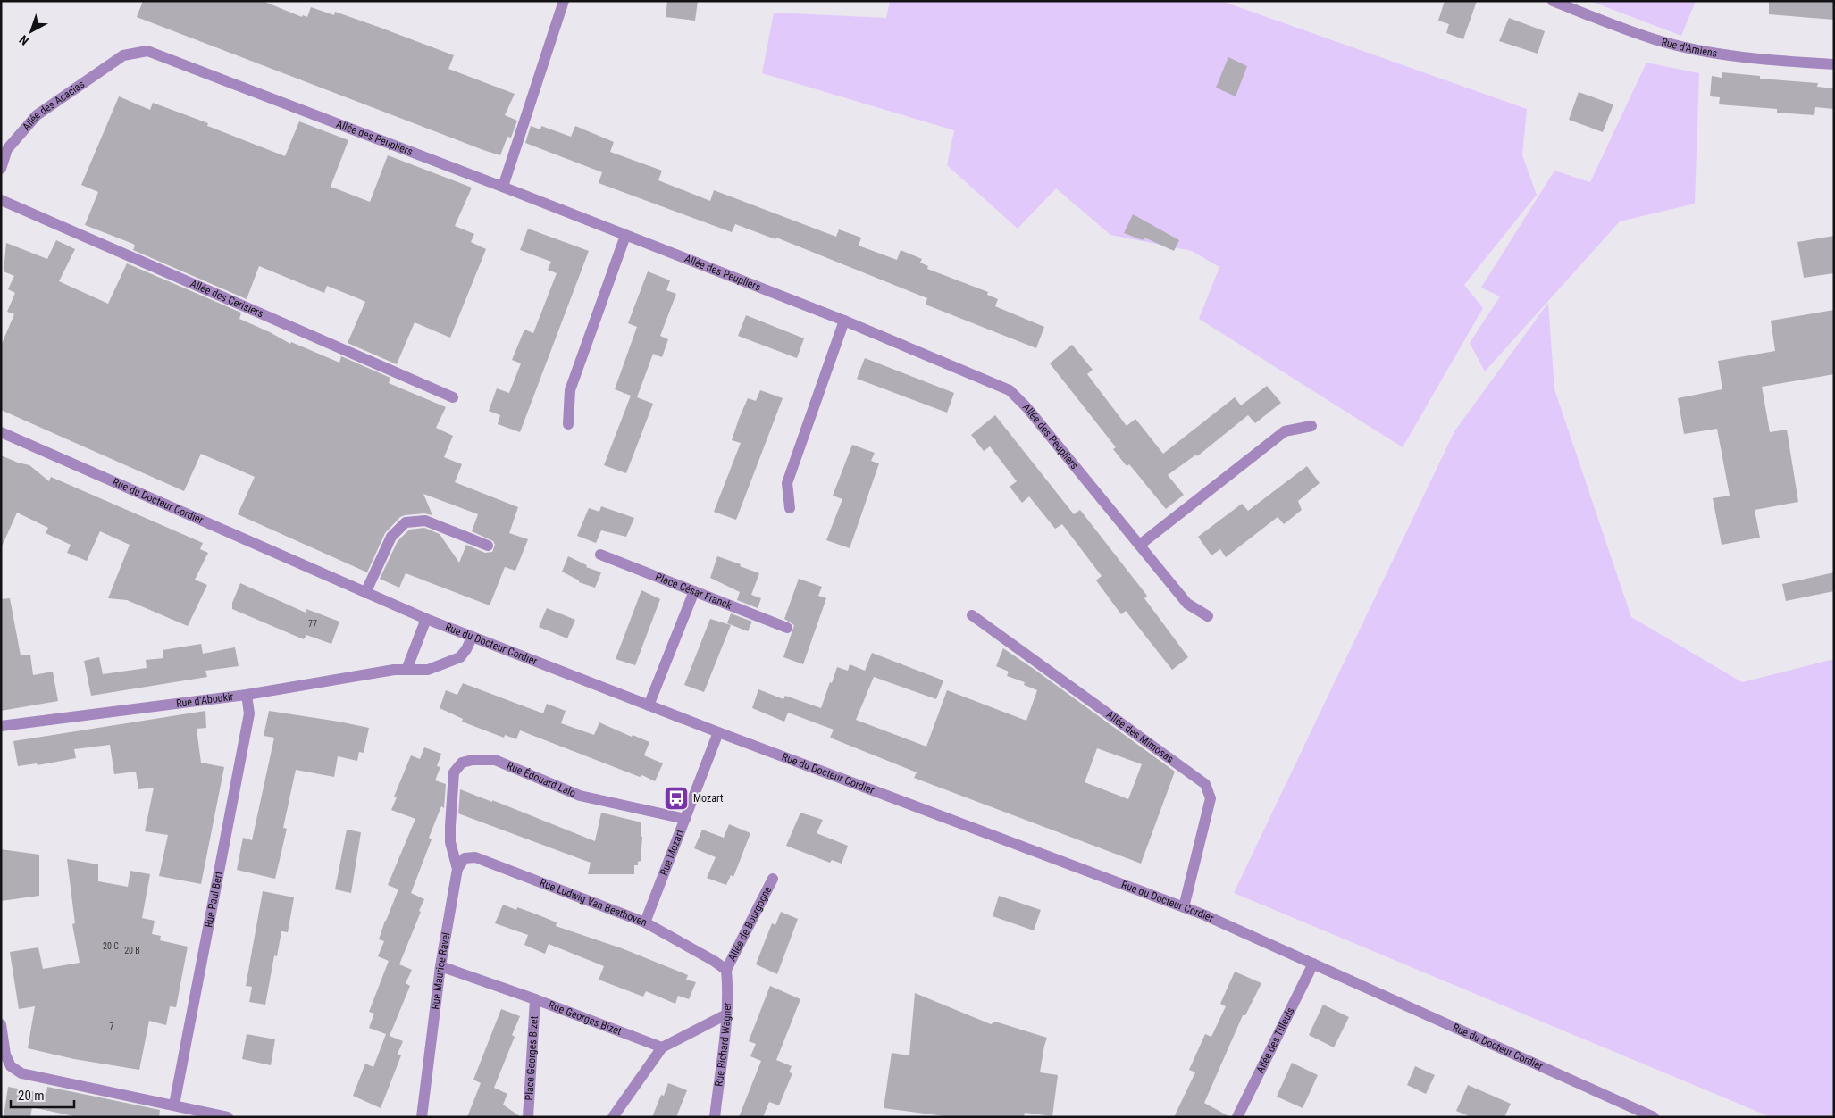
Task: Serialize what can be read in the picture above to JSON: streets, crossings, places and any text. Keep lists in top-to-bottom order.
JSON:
{
  "streets": {
    "street": [
      "Rue d'Amiens",
      "Allée des Acacias",
      "Allée des Peupliers",
      "Allée des Cerisiers",
      "Rue du Docteur Cordier",
      "Place César Franck",
      "Rue d'Aboukir",
      "Allée des Mimosas",
      "Rue Édouard Lalo",
      "Rue Mozart",
      "Rue Paul Bert",
      "Rue Ludwig Van Beethoven",
      "Allée de Bourgogne",
      "Rue Maurice Ravel",
      "Rue Georges Bizet",
      "Allée des Tilleuls",
      "Rue Richard Wagner",
      "Place Georges Bizet"
    ]
  },
  "crossings": [
    ["Allée des Acacias", "Allée des Peupliers"],
    ["Rue du Docteur Cordier", "Rue d'Aboukir"],
    ["Rue du Docteur Cordier", "Allée des Mimosas"],
    ["Rue du Docteur Cordier", "Rue Mozart"],
    ["Rue du Docteur Cordier", "Allée des Tilleuls"],
    ["Rue d'Aboukir", "Rue Paul Bert"],
    ["Rue Édouard Lalo", "Rue Mozart"],
    ["Rue Édouard Lalo", "Rue Maurice Ravel"],
    ["Rue Mozart", "Rue Ludwig Van Beethoven"],
    ["Rue Ludwig Van Beethoven", "Allée de Bourgogne"],
    ["Rue Ludwig Van Beethoven", "Rue Maurice Ravel"],
    ["Rue Ludwig Van Beethoven", "Rue Richard Wagner"],
    ["Allée de Bourgogne", "Rue Richard Wagner"],
    ["Rue Maurice Ravel", "Rue Georges Bizet"],
    ["Rue Georges Bizet", "Place Georges Bizet"]
  ],
  "places": {
    "bus stop": ["Mozart"]
  },
  "house_numbers": [
    "77",
    "20 C",
    "20 B",
    "7"
  ],
  "scale_bar": "20 m",
  "north": "bottom left"
}
